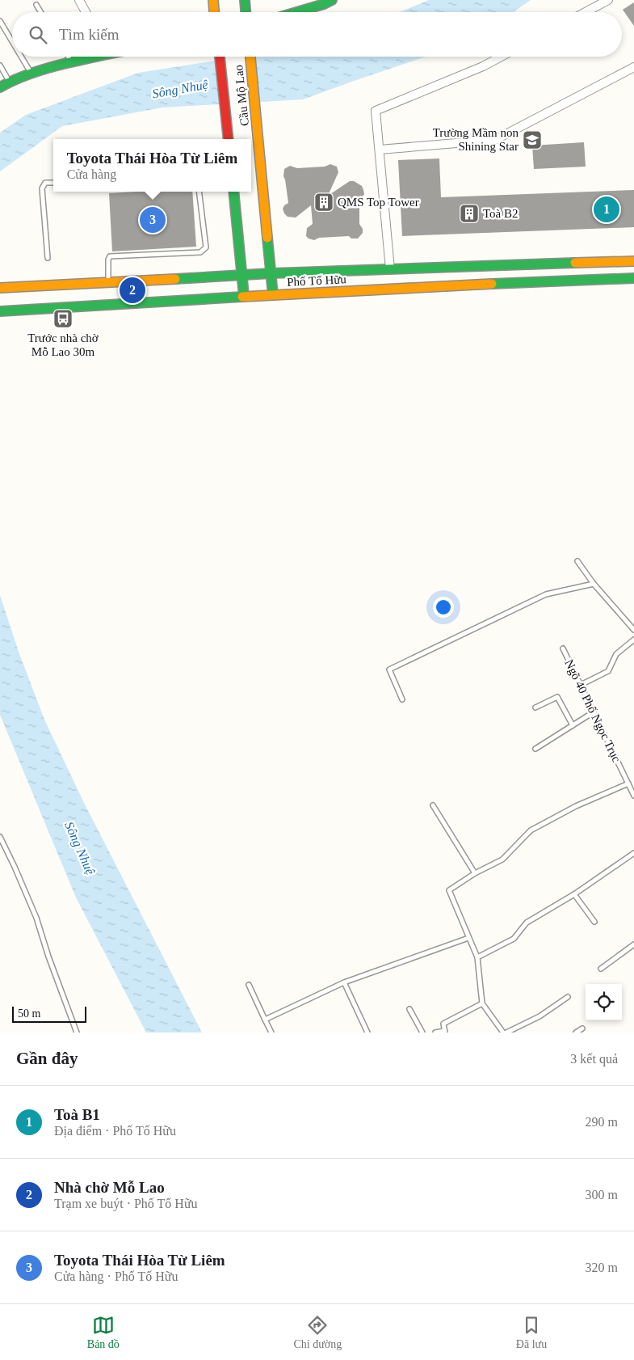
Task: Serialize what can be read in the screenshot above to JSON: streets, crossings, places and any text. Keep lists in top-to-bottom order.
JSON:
{
  "streets": {
    "main road": ["Cầu Mộ Lao", "Phố Tố Hữu"],
    "lane": ["Ngõ 40 Phố Ngọc Trục"]
  },
  "crossings": [
    ["Cầu Mộ Lao", "Phố Tố Hữu"]
  ],
  "water": ["Sông Nhuệ"],
  "places": {
    "school or university": ["Trường Mầm non Shining Star"],
    "building": ["QMS Top Tower", "Toà B2"],
    "bus stop": ["Trước nhà chờ Mỗ Lao 30m"]
  },
  "scale_bar": "50 m",
  "page": {
    "search": "Tìm kiếm",
    "popup": ["Toyota Thái Hòa Từ Liêm", "Cửa hàng"],
    "pins": ["1", "3", "2"],
    "scale": "50 m",
    "heading": ["Gần đây", "3 kết quả"],
    "list": [
      {
        "mark": "1",
        "name": "Toà B1",
        "note": "Địa điểm · Phố Tố Hữu",
        "value": "290 m"
      },
      {
        "mark": "2",
        "name": "Nhà chờ Mỗ Lao",
        "note": "Trạm xe buýt · Phố Tố Hữu",
        "value": "300 m"
      },
      {
        "mark": "3",
        "name": "Toyota Thái Hòa Từ Liêm",
        "note": "Cửa hàng · Phố Tố Hữu",
        "value": "320 m"
      }
    ],
    "nav": ["Bản đồ", "Chỉ đường", "Đã lưu"]
  }
}
